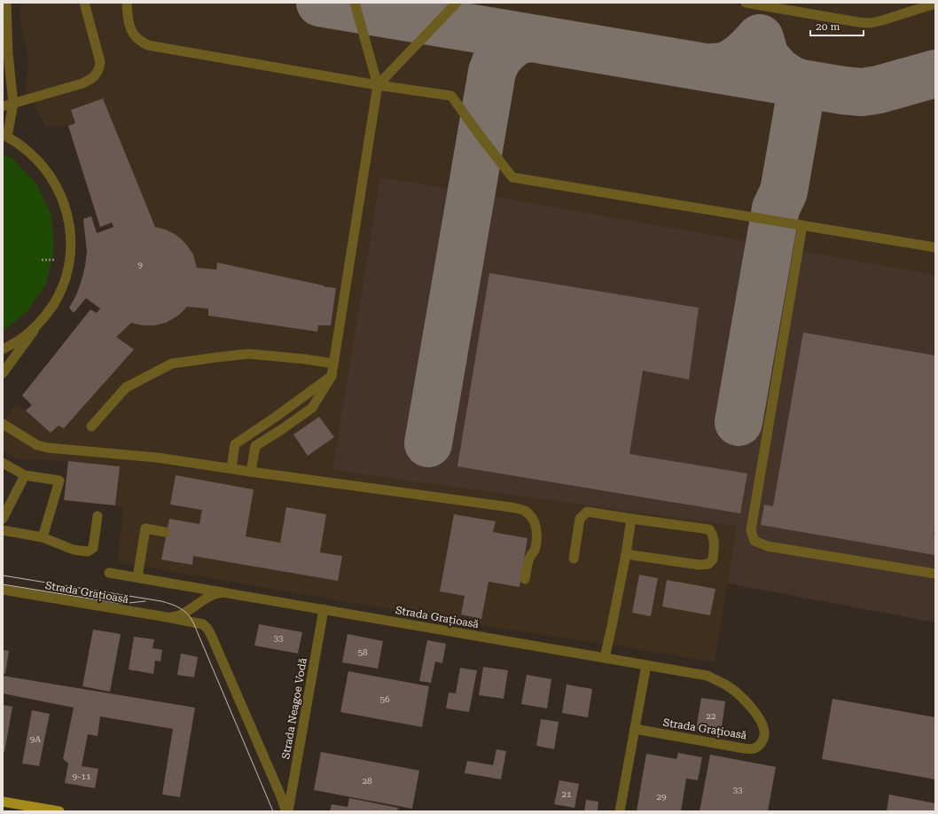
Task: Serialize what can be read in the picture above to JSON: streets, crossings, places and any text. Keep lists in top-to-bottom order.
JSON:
{
  "streets": {
    "street": ["Strada Grațioasă", "Strada Neagoe Vodă"]
  },
  "crossings": [
    ["Strada Grațioasă", "Strada Neagoe Vodă"]
  ],
  "house_numbers": [
    "9",
    "33",
    "58",
    "56",
    "22",
    "9A",
    "9-11",
    "28",
    "33",
    "21",
    "29"
  ],
  "scale_bar": "20 m"
}
